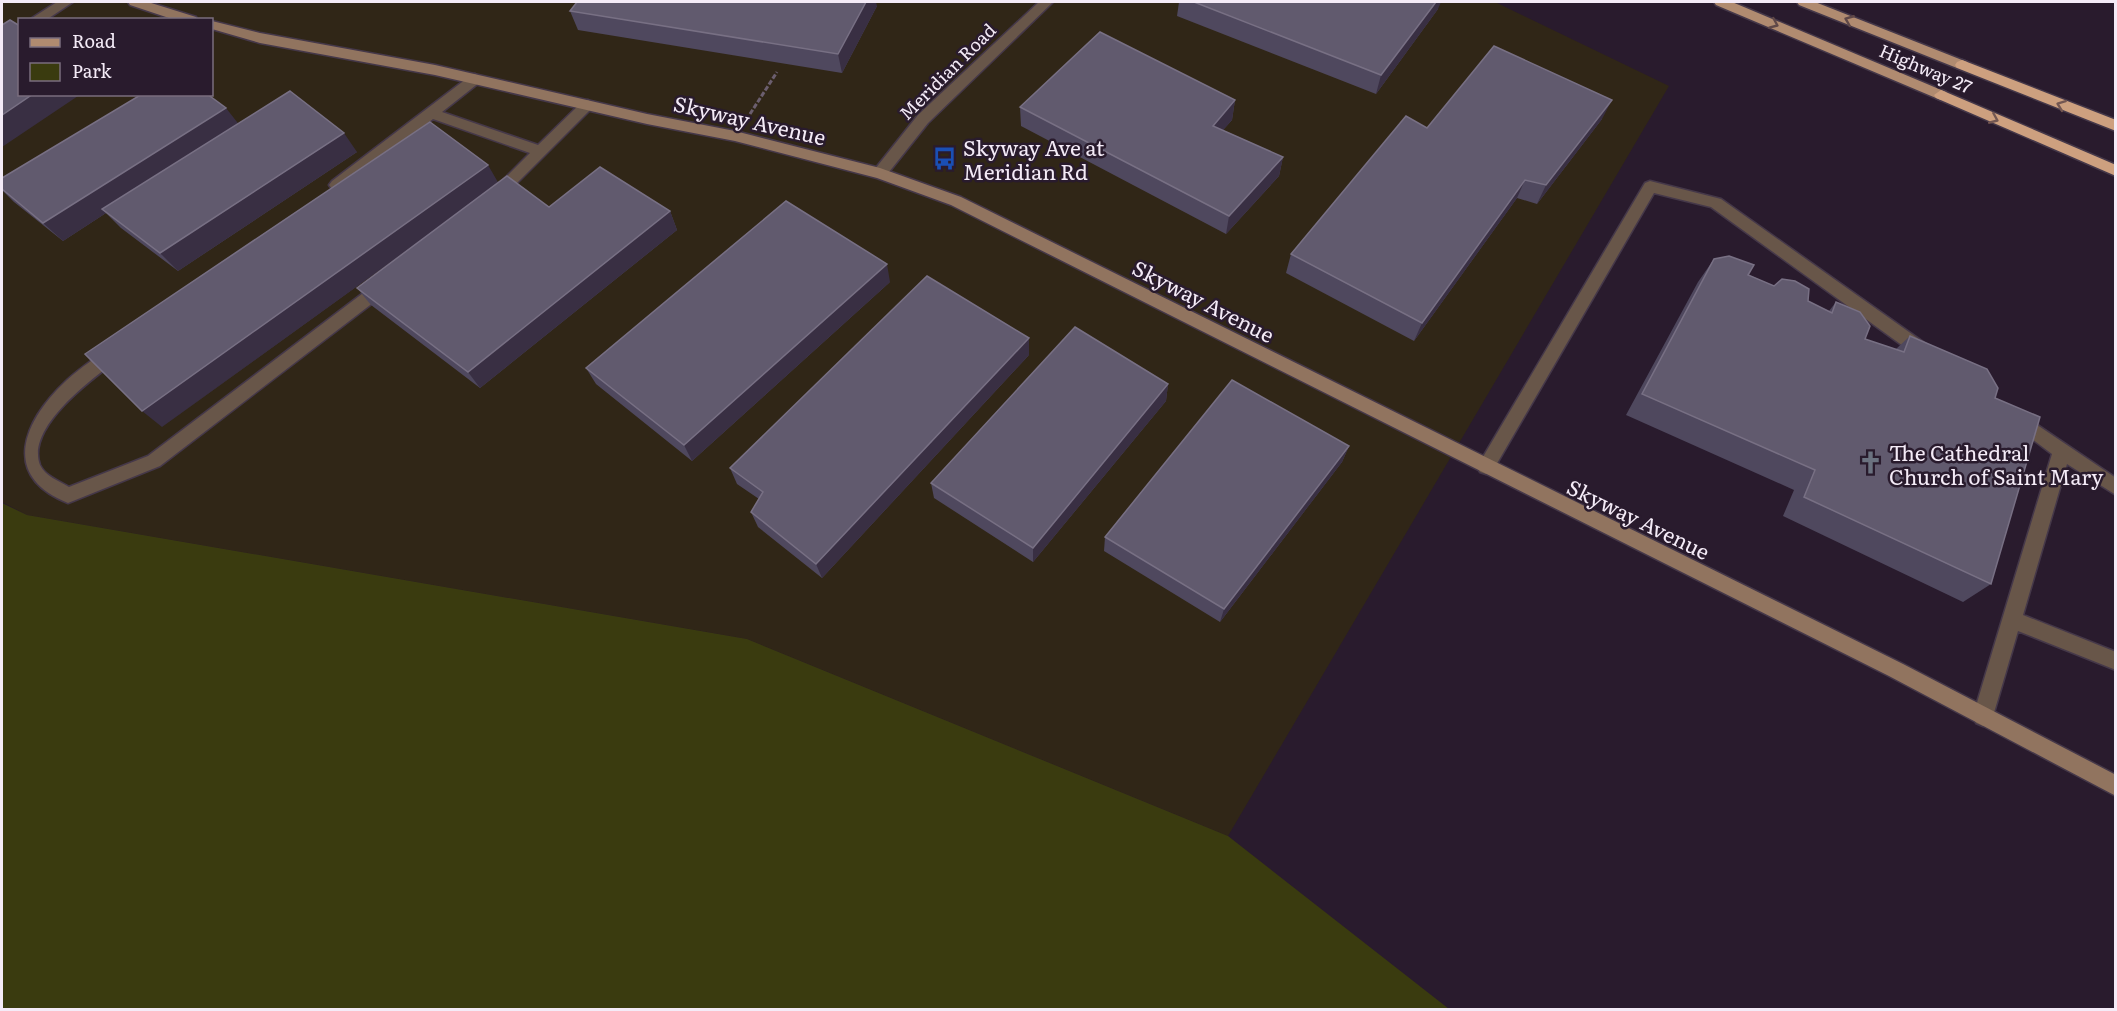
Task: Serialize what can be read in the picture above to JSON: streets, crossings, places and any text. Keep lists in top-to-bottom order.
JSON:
{
  "streets": {
    "highway": ["Highway 27"],
    "street": ["Meridian Road", "Skyway Avenue"]
  },
  "crossings": [
    ["Meridian Road", "Skyway Avenue"]
  ],
  "places": {
    "bus stop": ["Skyway Ave at Meridian Rd"],
    "church": ["The Cathedral Church of Saint Mary"]
  },
  "legend": ["Road", "Park"]
}
